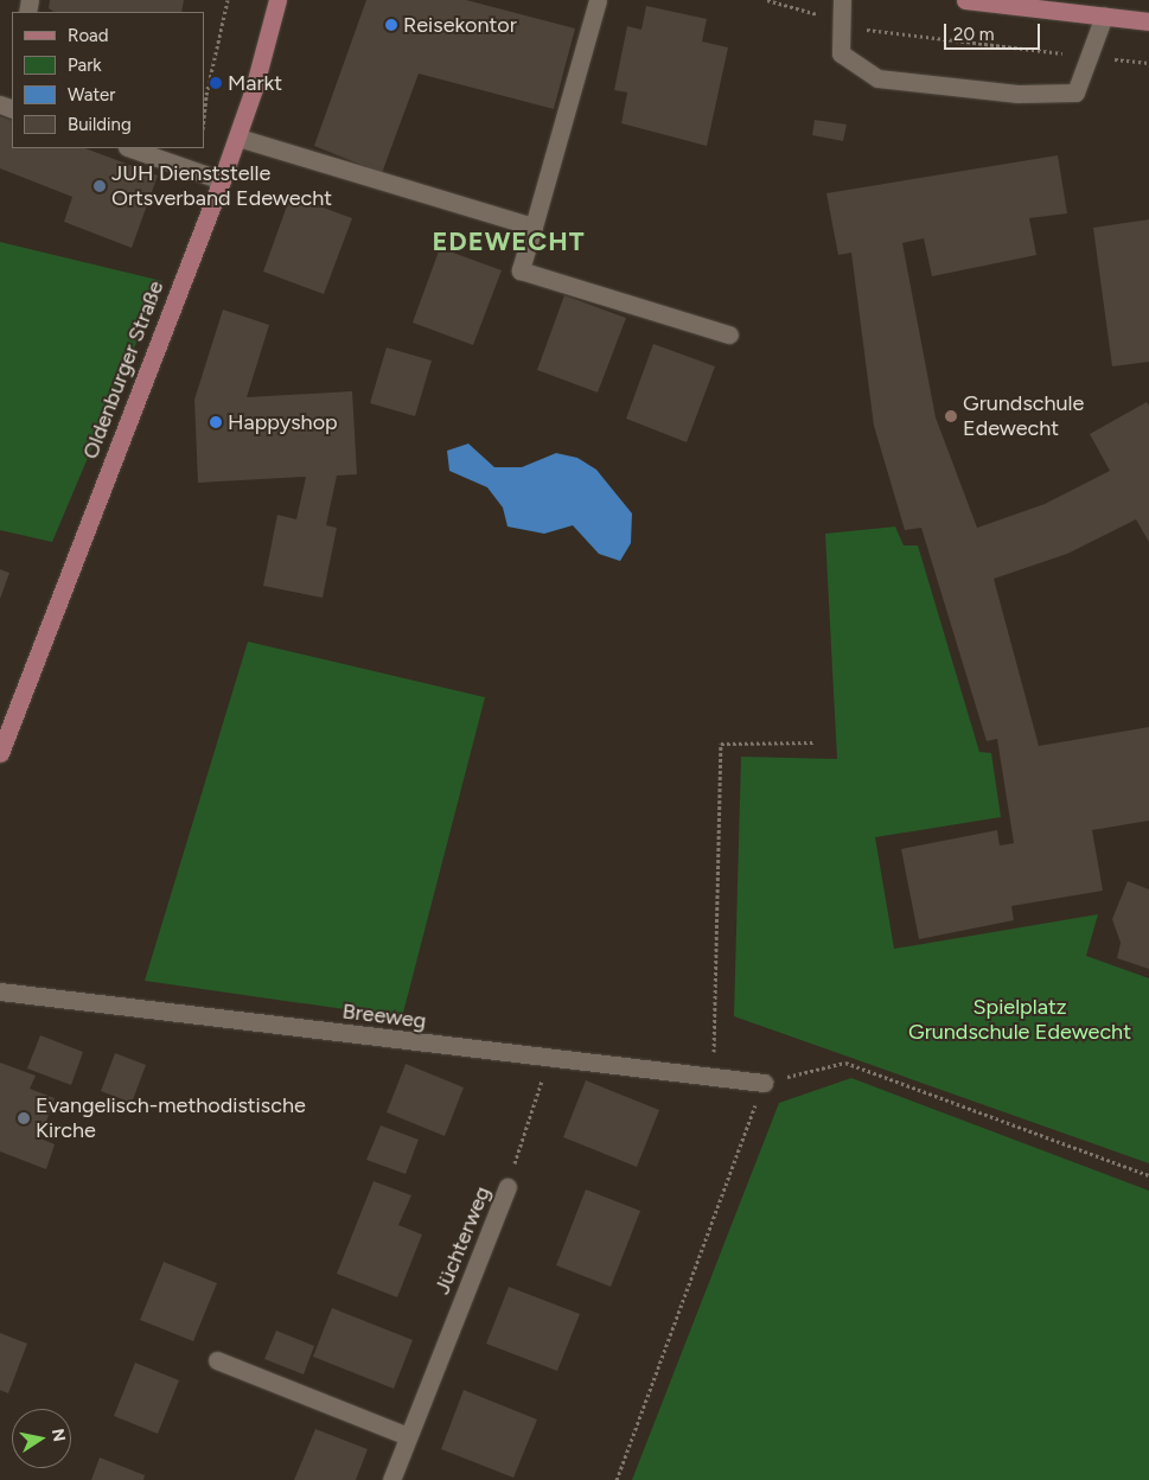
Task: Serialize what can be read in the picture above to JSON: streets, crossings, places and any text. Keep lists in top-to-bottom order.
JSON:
{
  "streets": {
    "main road": ["Oldenburger Straße"],
    "street": ["Breeweg", "Jüchterweg"]
  },
  "crossings": [
    ["Breeweg", "Jüchterweg"]
  ],
  "districts": ["EDEWECHT"],
  "parks": ["Spielplatz Grundschule Edewecht"],
  "places": [
    "Reisekontor",
    "Markt",
    "JUH Dienststelle Ortsverband Edewecht",
    "Grundschule Edewecht",
    "Happyshop",
    "Evangelisch-methodistische Kirche"
  ],
  "legend": [
    "Road",
    "Park",
    "Water",
    "Building"
  ],
  "scale_bar": "20 m",
  "north": "right"
}
